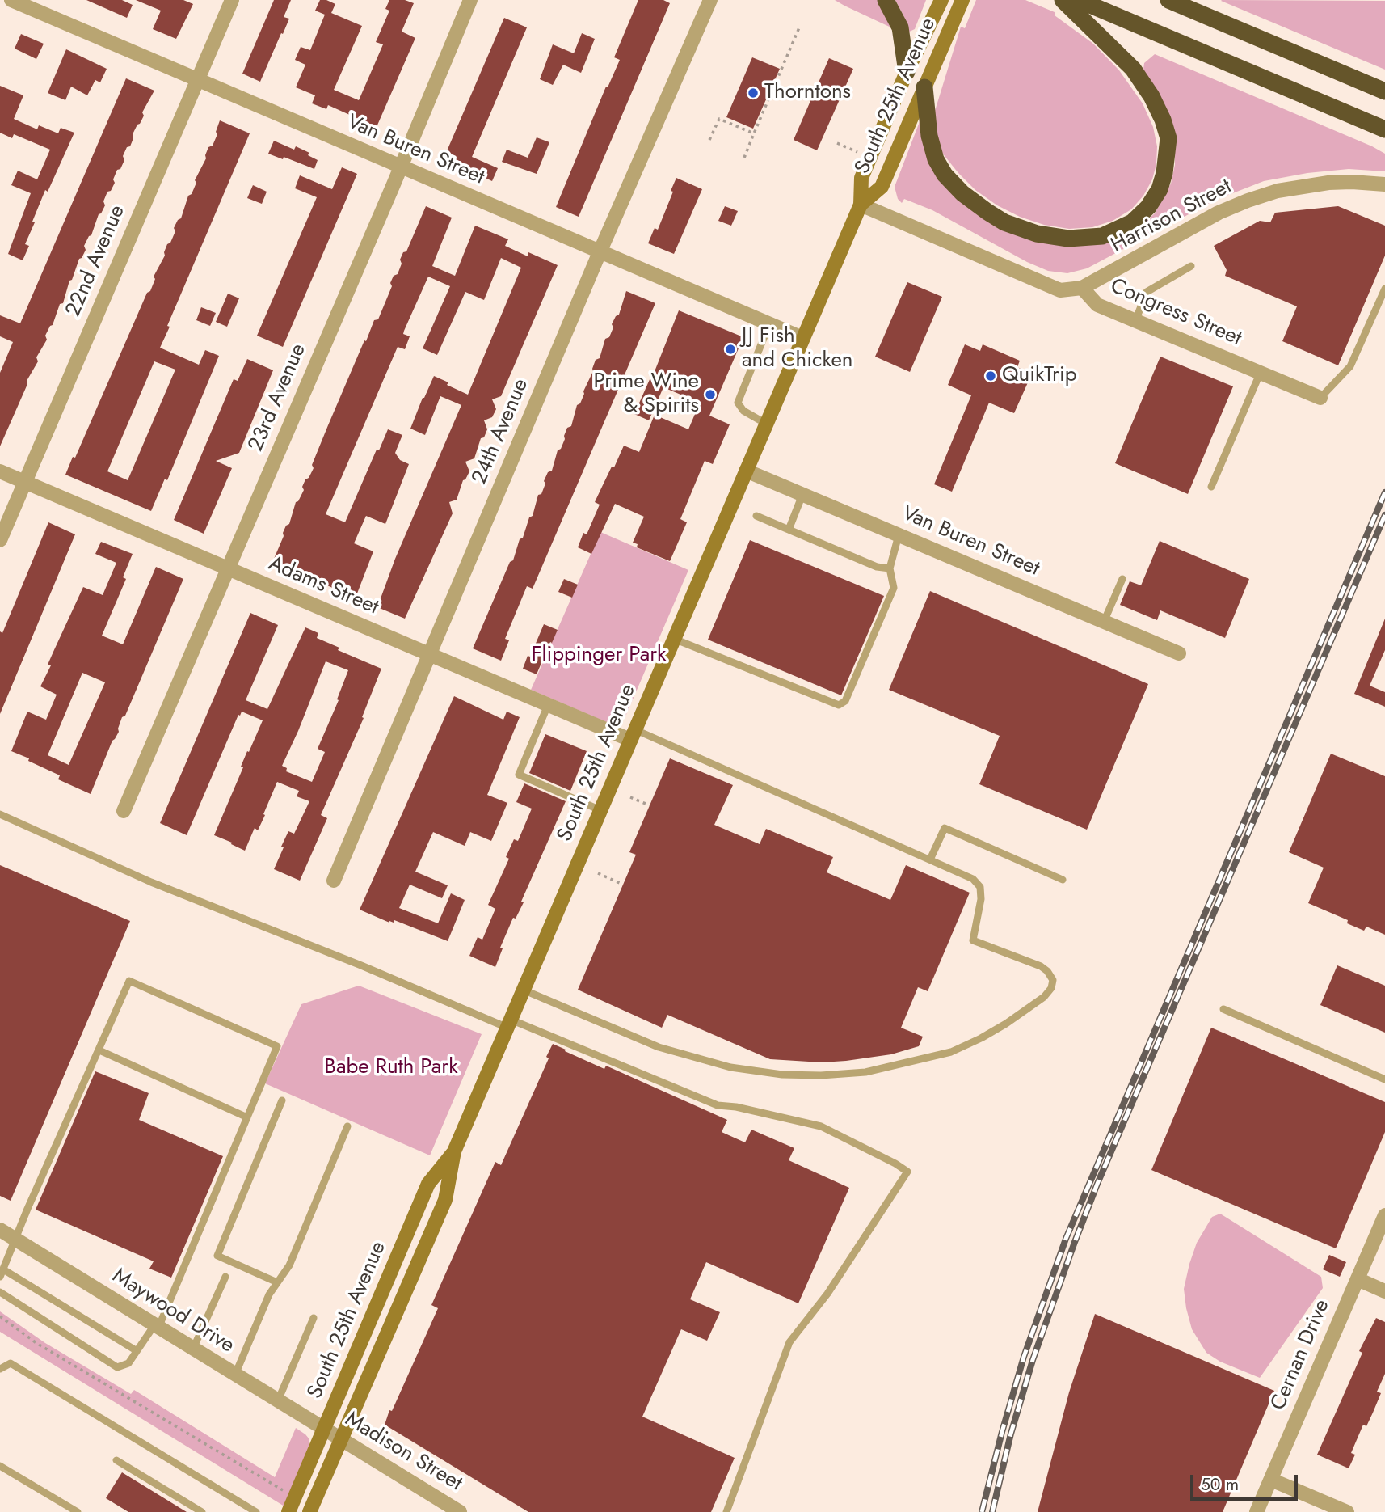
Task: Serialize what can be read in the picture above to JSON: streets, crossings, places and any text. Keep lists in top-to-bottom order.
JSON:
{
  "streets": {
    "main road": ["South 25th Avenue"],
    "street": [
      "Van Buren Street",
      "Harrison Street",
      "22nd Avenue",
      "Congress Street",
      "23rd Avenue",
      "24th Avenue",
      "Adams Street",
      "Maywood Drive",
      "Cernan Drive",
      "Madison Street"
    ]
  },
  "crossings": [
    ["South 25th Avenue", "Van Buren Street"],
    ["South 25th Avenue", "Congress Street"],
    ["South 25th Avenue", "Adams Street"],
    ["South 25th Avenue", "Maywood Drive"],
    ["South 25th Avenue", "Madison Street"],
    ["Van Buren Street", "22nd Avenue"],
    ["Van Buren Street", "23rd Avenue"],
    ["Van Buren Street", "24th Avenue"],
    ["Harrison Street", "Congress Street"],
    ["22nd Avenue", "Adams Street"],
    ["23rd Avenue", "Adams Street"],
    ["24th Avenue", "Adams Street"],
    ["Maywood Drive", "Madison Street"]
  ],
  "parks": ["Flippinger Park", "Babe Ruth Park"],
  "places": [
    "Thorntons",
    "JJ Fish and Chicken",
    "QuikTrip",
    "Prime Wine & Spirits"
  ],
  "scale_bar": "50 m"
}
